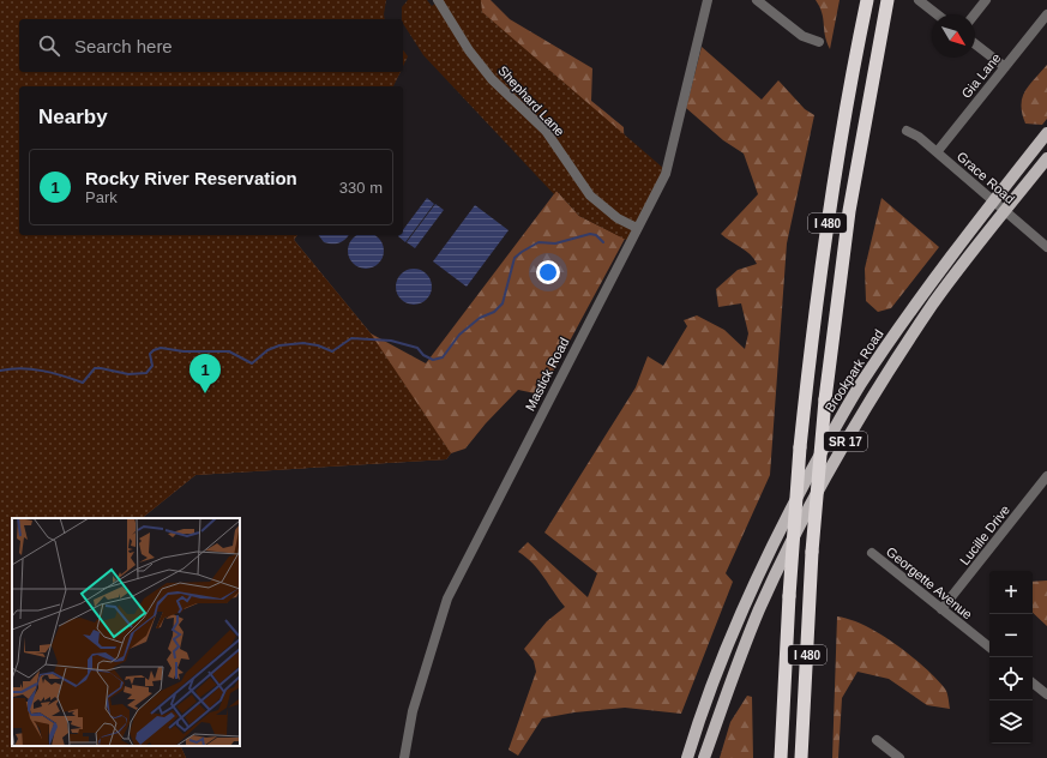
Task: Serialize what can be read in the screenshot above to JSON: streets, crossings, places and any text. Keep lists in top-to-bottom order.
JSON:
{
  "streets": {
    "highway": ["I 480"],
    "main road": ["Brookpark Road", "SR 17"],
    "street": [
      "Gia Lane",
      "Shephard Lane",
      "Grace Road",
      "Mastick Road",
      "Lucille Drive",
      "Georgette Avenue"
    ]
  },
  "crossings": [
    ["Gia Lane", "Grace Road"],
    ["Shephard Lane", "Mastick Road"],
    ["Grace Road", "Brookpark Road"],
    ["Grace Road", "SR 17"],
    ["Lucille Drive", "Georgette Avenue"]
  ],
  "north": "bottom right",
  "page": {
    "search": "Search here",
    "heading": "Nearby",
    "list": [
      {
        "mark": "1",
        "name": "Rocky River Reservation",
        "note": "Park",
        "value": "330 m"
      }
    ],
    "pins": "1",
    "map_buttons": ["+", "−"]
  }
}
